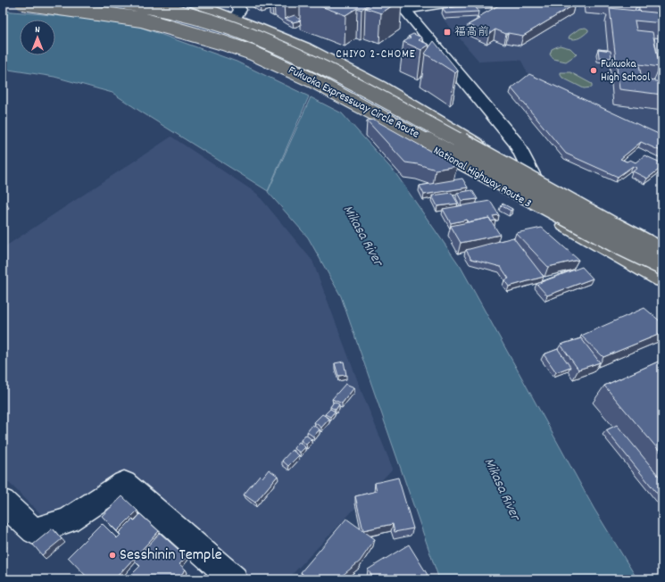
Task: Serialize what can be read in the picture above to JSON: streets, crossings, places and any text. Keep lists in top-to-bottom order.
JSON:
{
  "streets": {
    "highway": ["Fukuoka Expressway Circle Route", "National Highway Route 3"]
  },
  "districts": ["CHIYO 2-CHOME"],
  "water": ["Mikasa River"],
  "places": {
    "transit": ["福高前"],
    "other": ["Fukuoka High School", "Sesshinin Temple"]
  },
  "north": "top"
}
